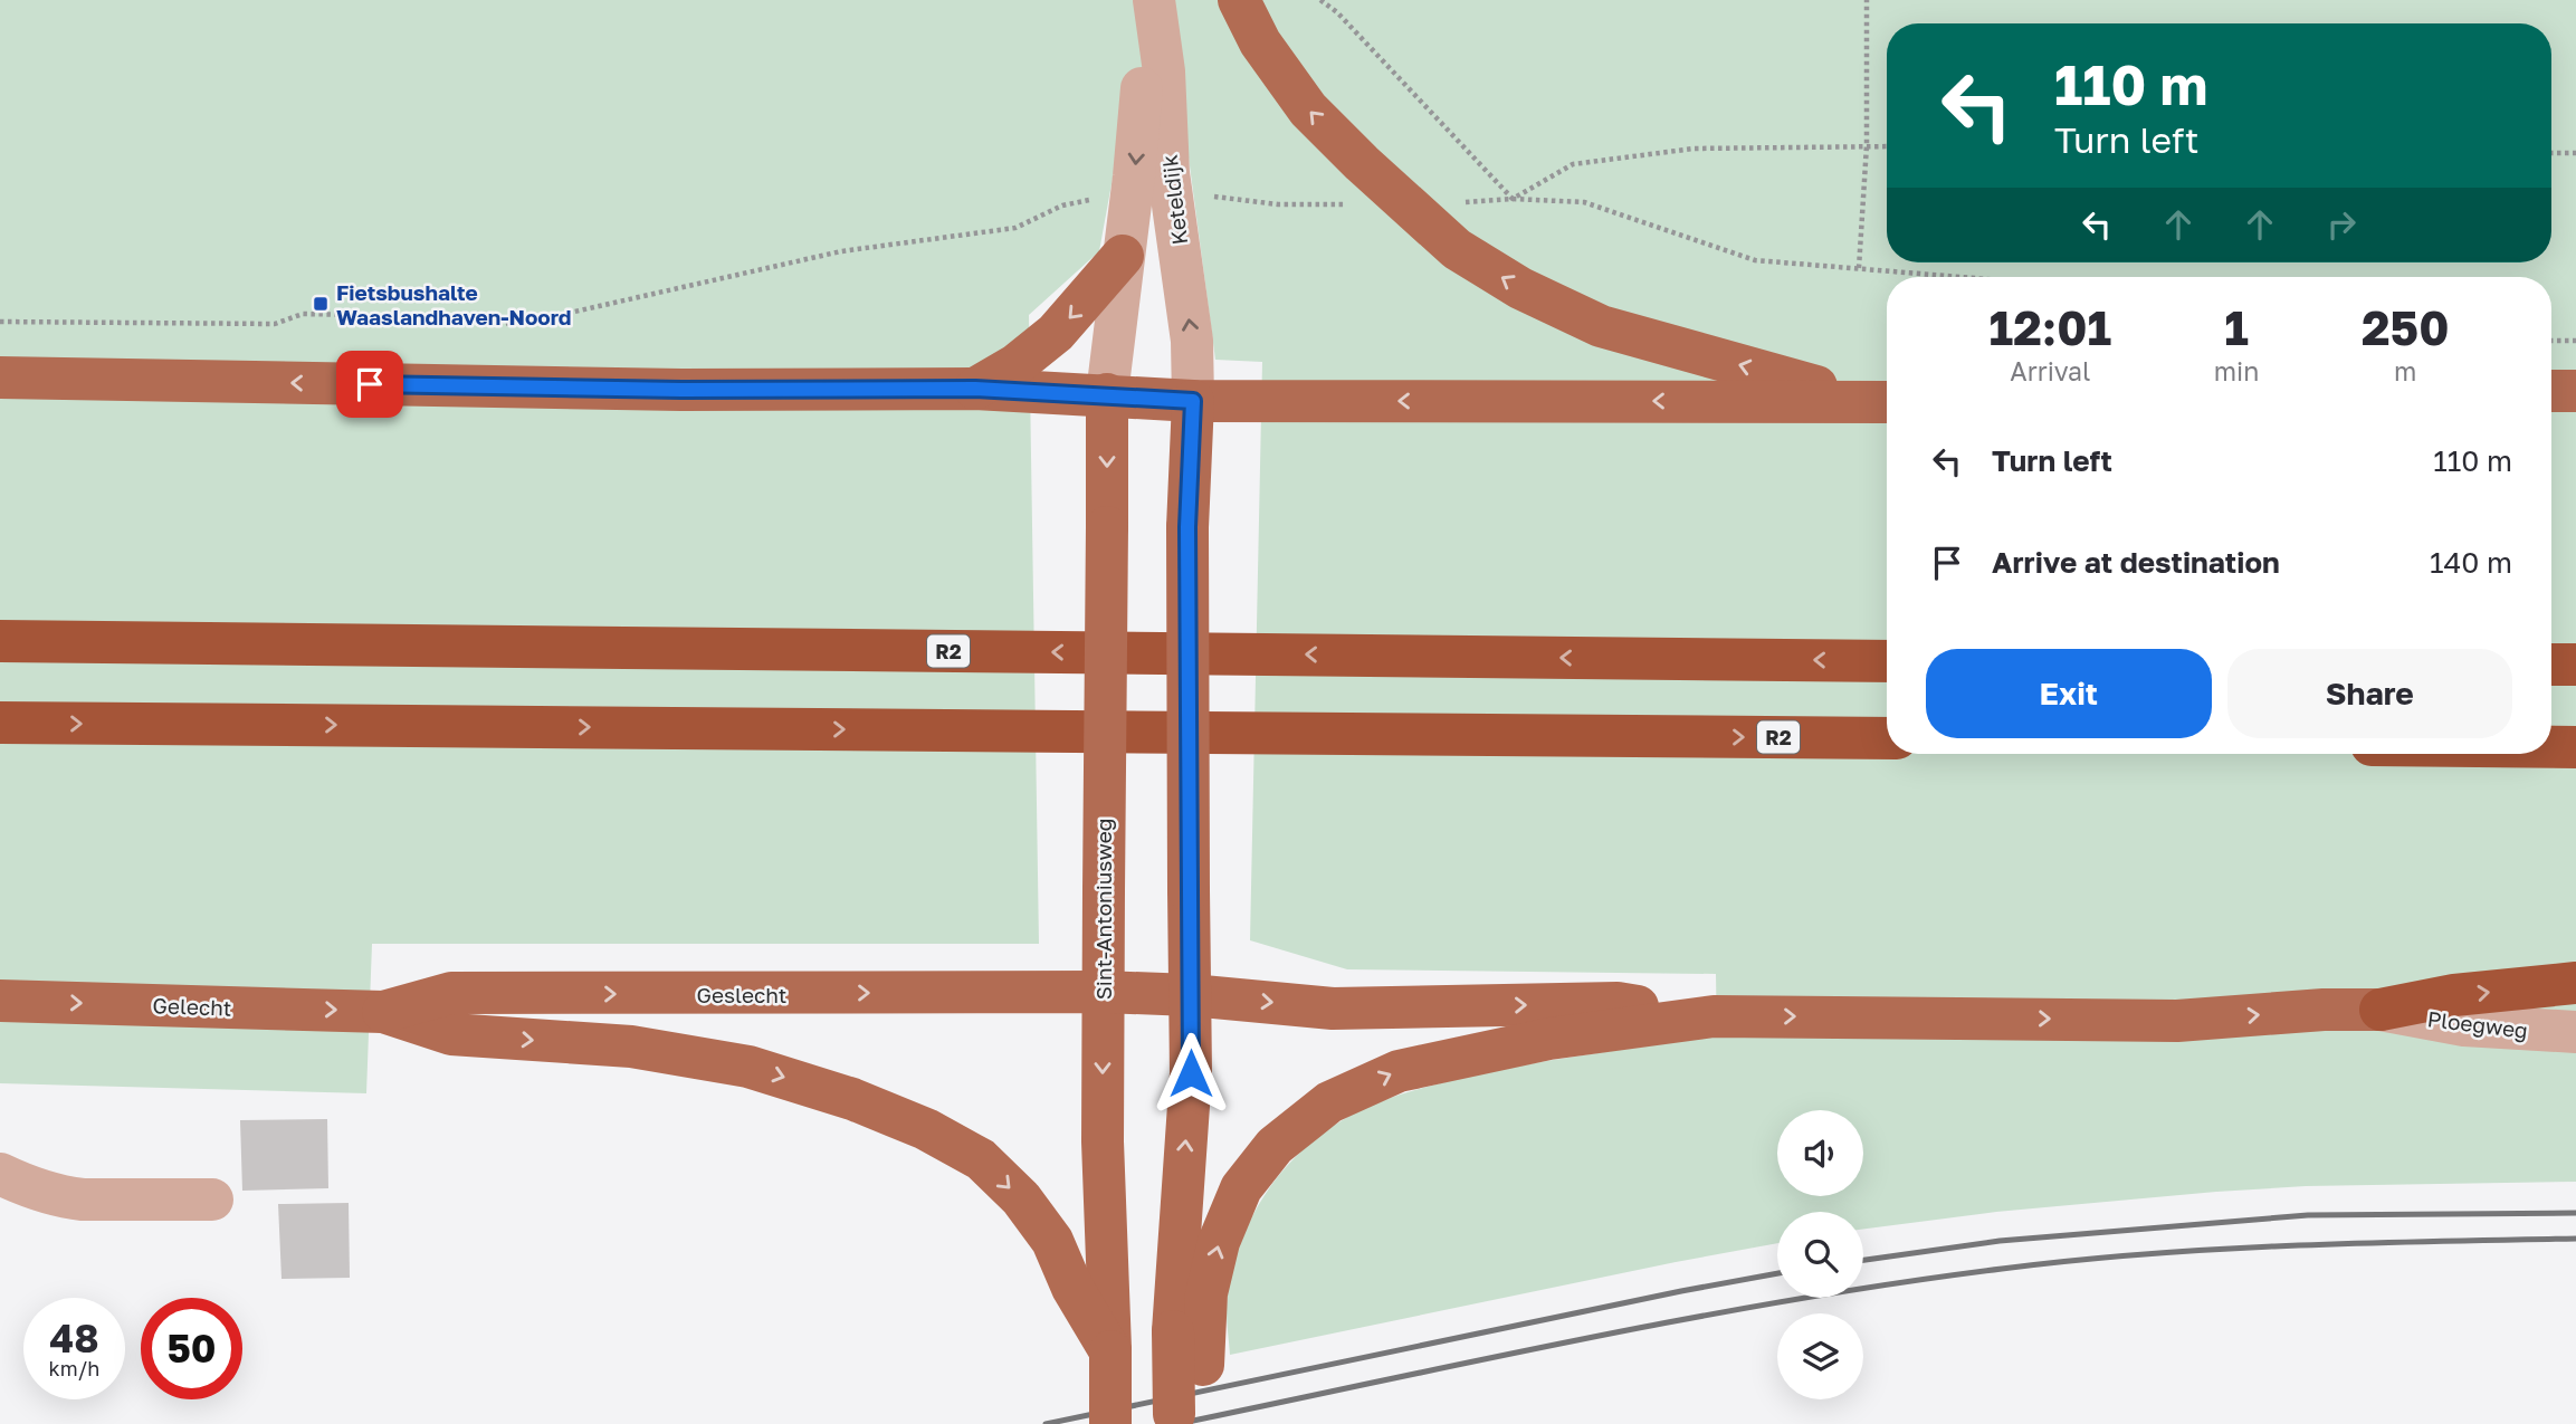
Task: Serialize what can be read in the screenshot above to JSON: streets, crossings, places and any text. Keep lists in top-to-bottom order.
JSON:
{
  "streets": {
    "highway": ["R2"],
    "main road": ["Sint-Antoniusweg", "Geslecht", "Gelecht"],
    "street": ["Keteldijk", "Ploegweg"]
  },
  "crossings": [
    ["Keteldijk", "Sint-Antoniusweg"],
    ["Sint-Antoniusweg", "Geslecht"],
    ["Geslecht", "Gelecht"]
  ],
  "one_way": ["Geslecht", "Gelecht"],
  "places": {
    "transit": ["Fietsbushalte Waaslandhaven-Noord"]
  },
  "page": {
    "turn": ["110 m", "Turn left"],
    "eta": [
      "12:01",
      "Arrival",
      "1",
      "min",
      "250",
      "m"
    ],
    "list": [
      {
        "name": "Turn left",
        "value": "110 m"
      },
      {
        "name": "Arrive at destination",
        "value": "140 m"
      }
    ],
    "buttons": ["Exit", "Share"],
    "speed": "48 km/h",
    "limit": "50"
  }
}
